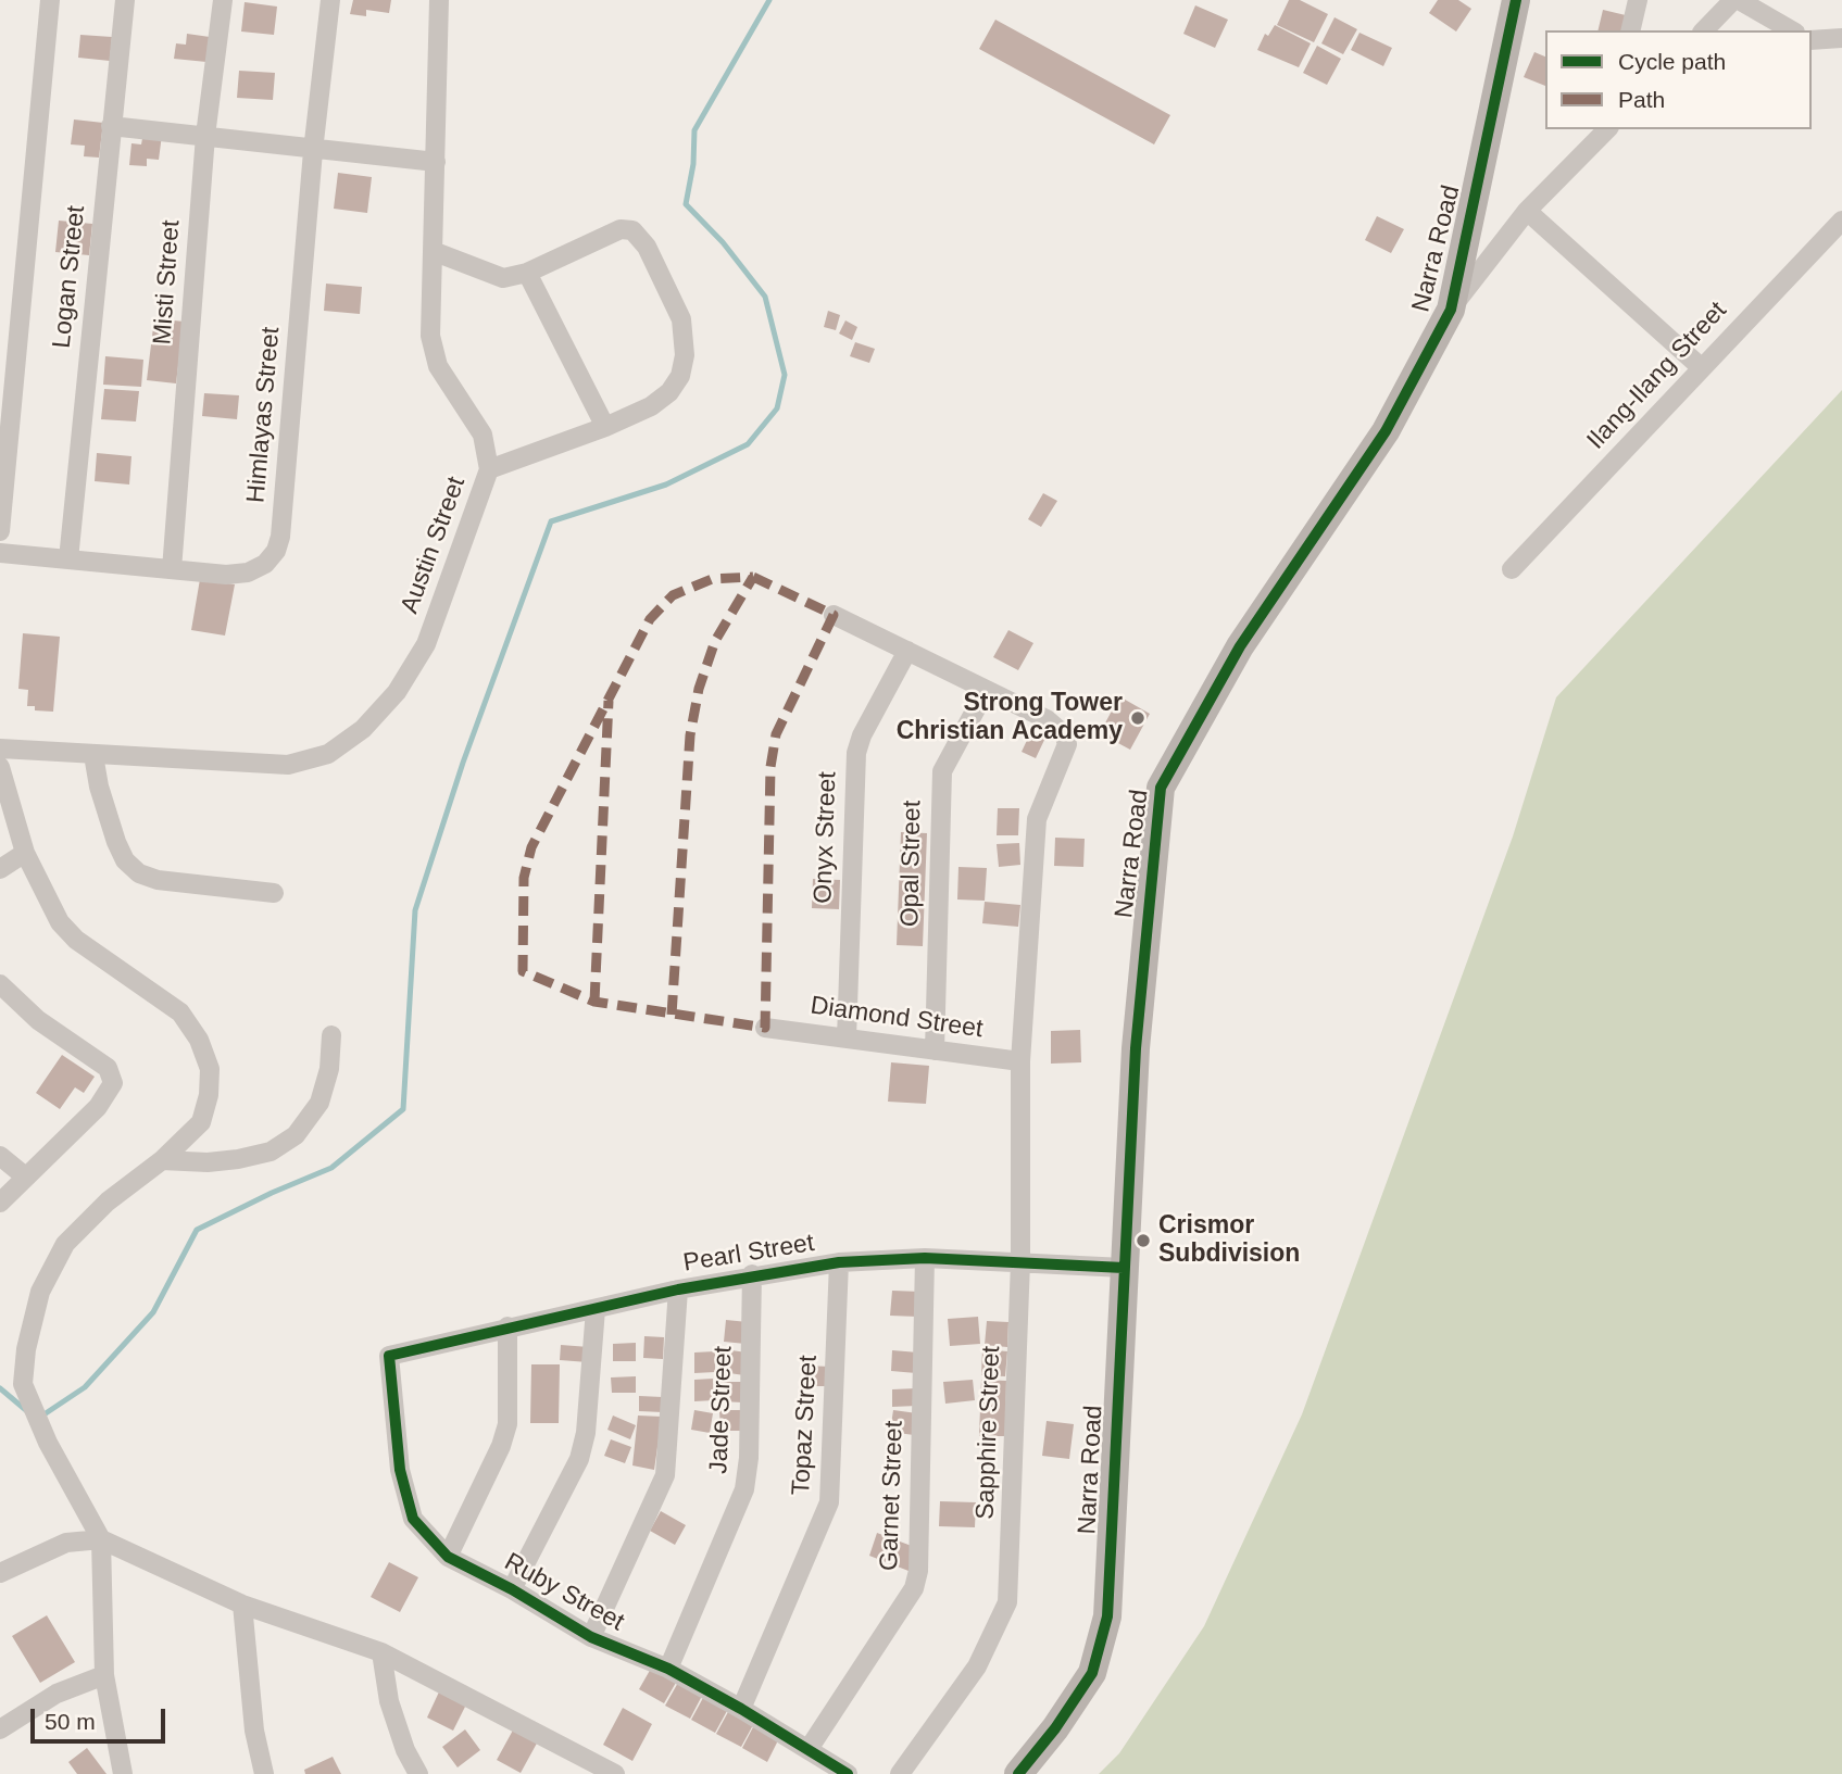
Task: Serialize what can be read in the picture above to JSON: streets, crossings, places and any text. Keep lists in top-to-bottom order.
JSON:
{
  "streets": {
    "street": [
      "Narra Road",
      "Logan Street",
      "Misti Street",
      "Ilang-Ilang Street",
      "Himlayas Street",
      "Austin Street",
      "Onyx Street",
      "Opal Street",
      "Diamond Street",
      "Pearl Street",
      "Jade Street",
      "Topaz Street",
      "Sapphire Street",
      "Garnet Street",
      "Ruby Street"
    ]
  },
  "crossings": [
    ["Narra Road", "Pearl Street"],
    ["Logan Street", "Himlayas Street"],
    ["Misti Street", "Himlayas Street"],
    ["Onyx Street", "Diamond Street"],
    ["Opal Street", "Diamond Street"],
    ["Opal Street", "Sapphire Street"],
    ["Diamond Street", "Sapphire Street"],
    ["Pearl Street", "Jade Street"],
    ["Pearl Street", "Topaz Street"],
    ["Pearl Street", "Sapphire Street"],
    ["Pearl Street", "Garnet Street"],
    ["Pearl Street", "Ruby Street"],
    ["Jade Street", "Ruby Street"],
    ["Topaz Street", "Ruby Street"],
    ["Garnet Street", "Ruby Street"]
  ],
  "places": ["Strong Tower Christian Academy", "Crismor Subdivision"],
  "legend": ["Cycle path", "Path"],
  "scale_bar": "50 m"
}
